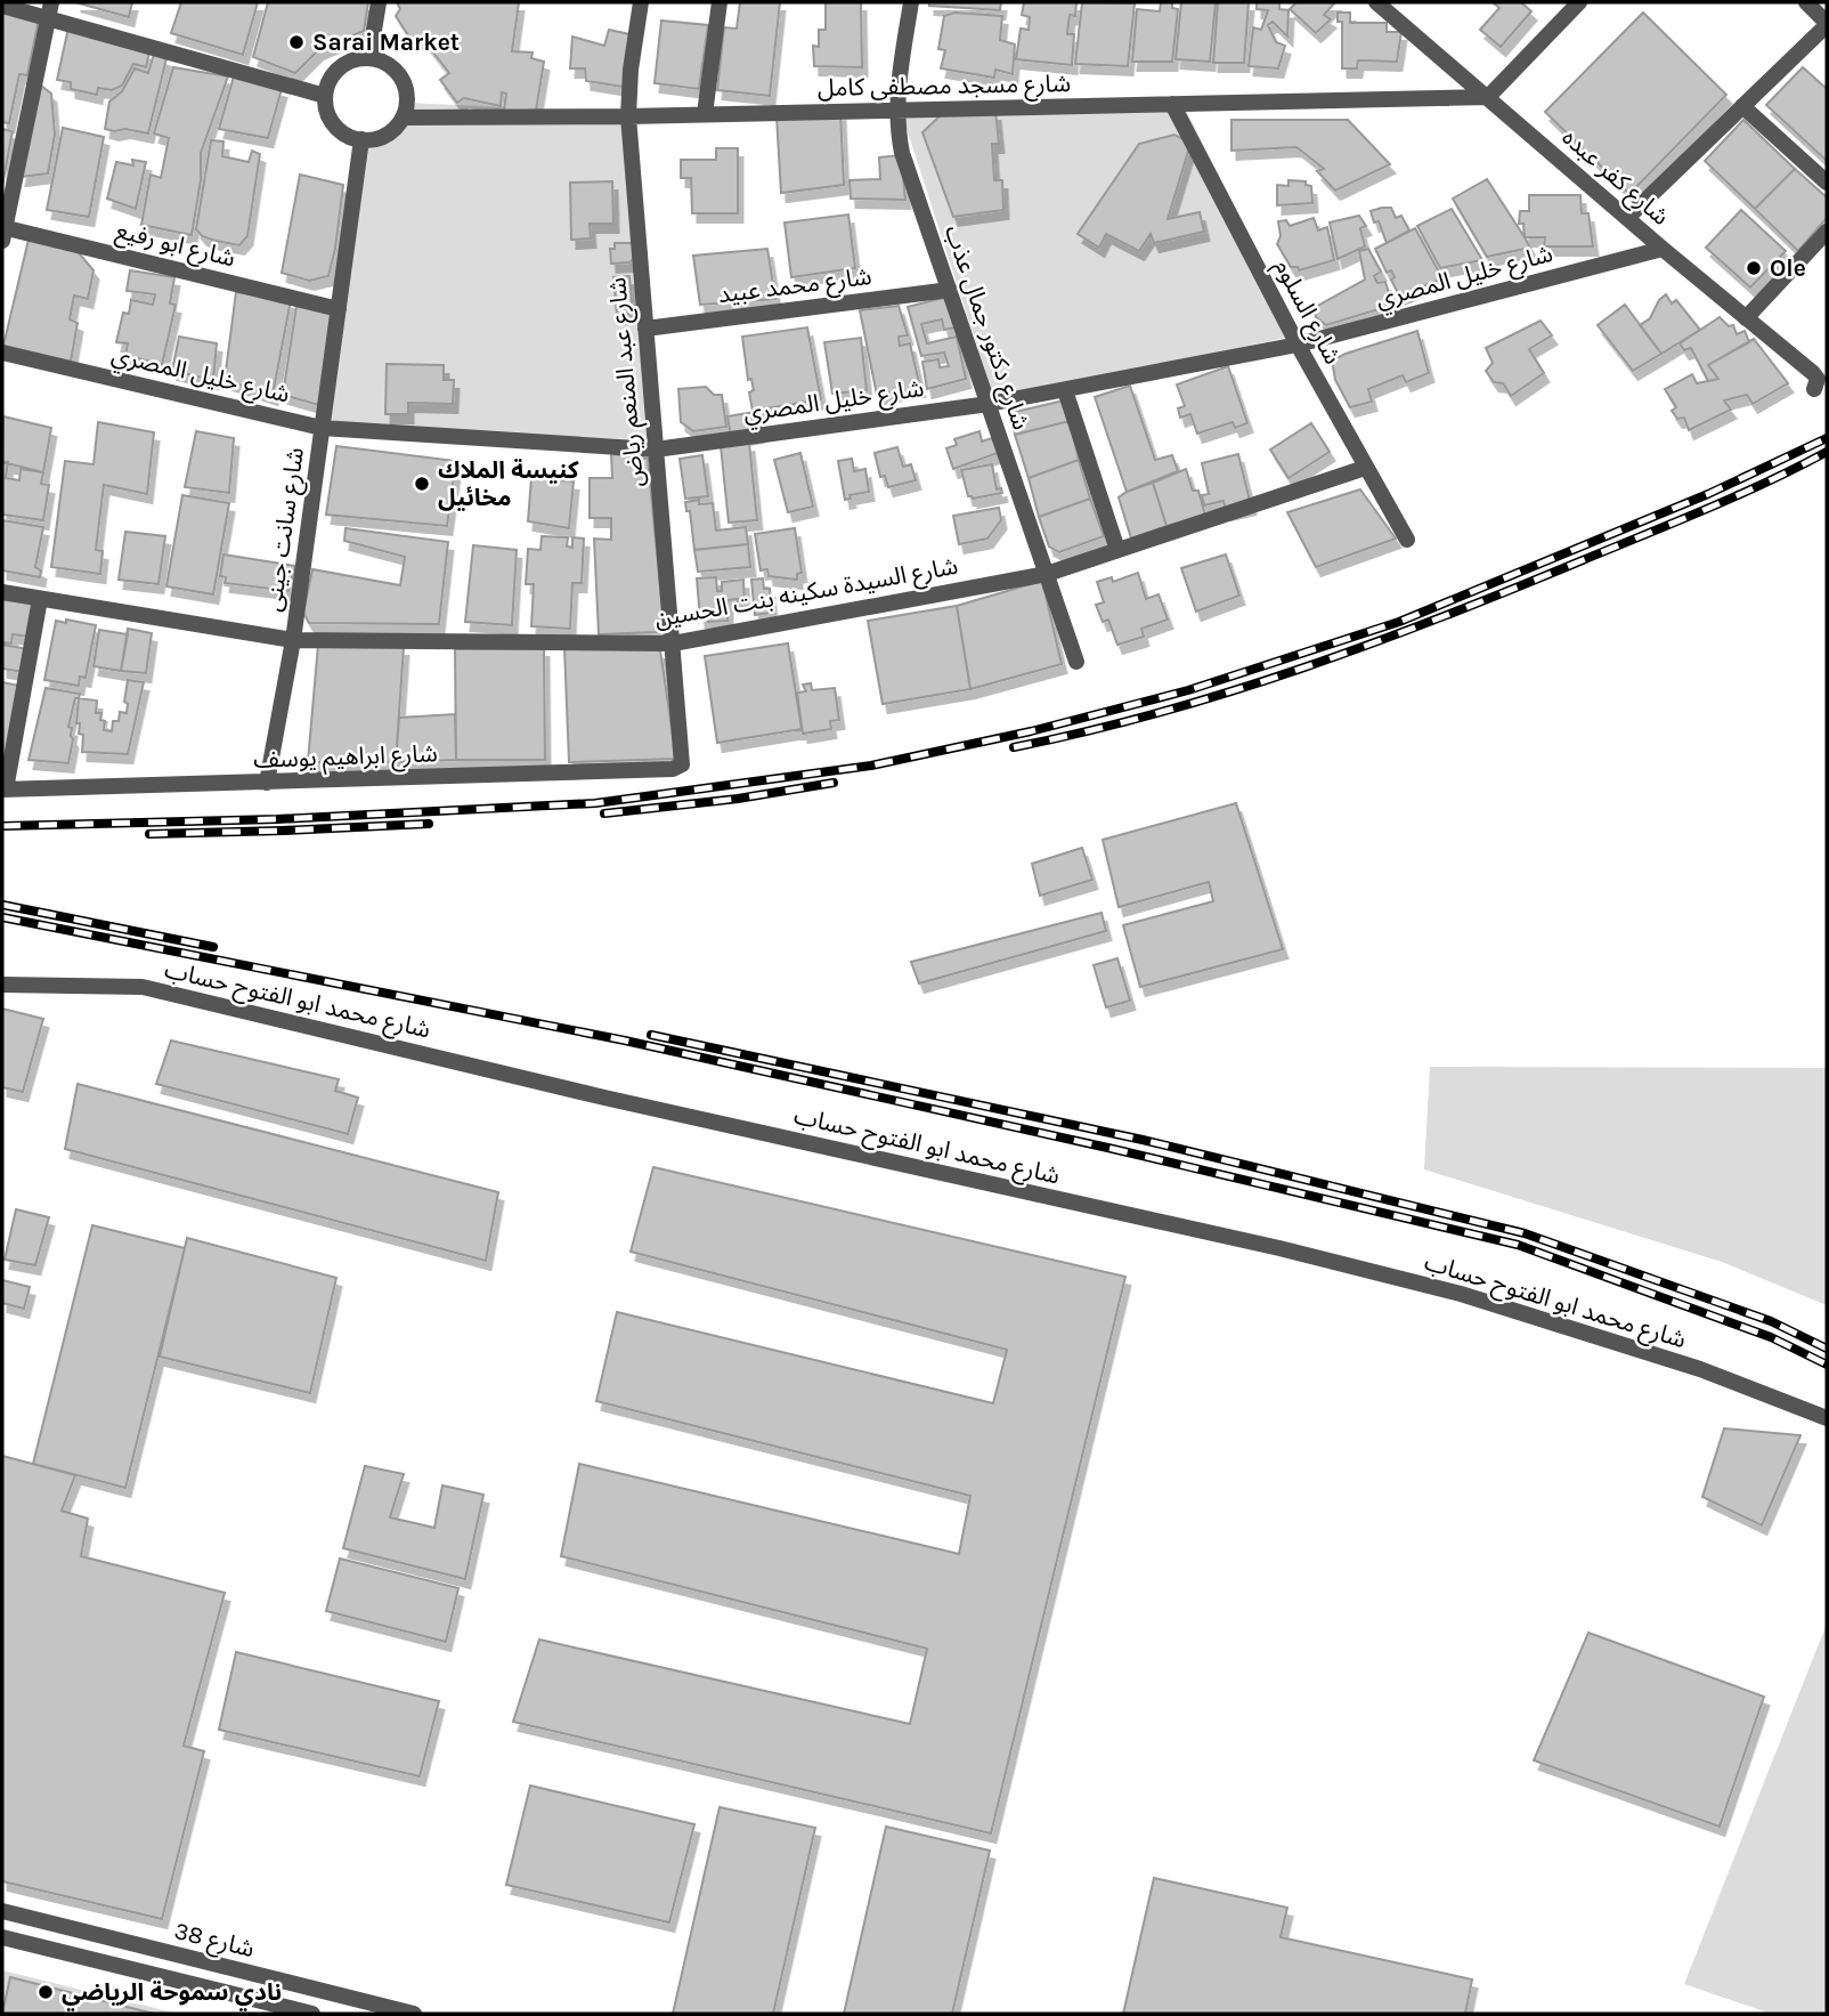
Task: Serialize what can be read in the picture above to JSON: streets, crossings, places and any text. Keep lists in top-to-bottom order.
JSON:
{
  "streets": {
    "street": [
      "شارع مسجد مصطفى كامل",
      "شارع كفر عبده",
      "شارع ابو رفيع",
      "شارع خليل المصري",
      "شارع محمد عبيد",
      "شارع السلوم",
      "شارع دكتور جمال عذب",
      "شارع عبد المنعم رياض",
      "شارع سانت جينى",
      "شارع السيدة سكينه بنت الحسين",
      "شارع ابراهيم يوسف",
      "شارع محمد ابو الفتوح حساب",
      "شارع 38"
    ]
  },
  "crossings": [
    ["شارع مسجد مصطفى كامل", "شارع كفر عبده"],
    ["شارع مسجد مصطفى كامل", "شارع السلوم"],
    ["شارع مسجد مصطفى كامل", "شارع دكتور جمال عذب"],
    ["شارع مسجد مصطفى كامل", "شارع عبد المنعم رياض"],
    ["شارع مسجد مصطفى كامل", "شارع سانت جينى"],
    ["شارع كفر عبده", "شارع خليل المصري"],
    ["شارع ابو رفيع", "شارع سانت جينى"],
    ["شارع خليل المصري", "شارع السلوم"],
    ["شارع خليل المصري", "شارع دكتور جمال عذب"],
    ["شارع خليل المصري", "شارع عبد المنعم رياض"],
    ["شارع خليل المصري", "شارع سانت جينى"],
    ["شارع محمد عبيد", "شارع دكتور جمال عذب"],
    ["شارع محمد عبيد", "شارع عبد المنعم رياض"],
    ["شارع السلوم", "شارع السيدة سكينه بنت الحسين"],
    ["شارع دكتور جمال عذب", "شارع السيدة سكينه بنت الحسين"],
    ["شارع عبد المنعم رياض", "شارع السيدة سكينه بنت الحسين"],
    ["شارع عبد المنعم رياض", "شارع ابراهيم يوسف"],
    ["شارع سانت جينى", "شارع السيدة سكينه بنت الحسين"],
    ["شارع سانت جينى", "شارع ابراهيم يوسف"]
  ],
  "places": [
    "Sarai Market",
    "Ole",
    "كنيسة الملاك مخائيل",
    "نادي سموحة الرياضي"
  ]
}
